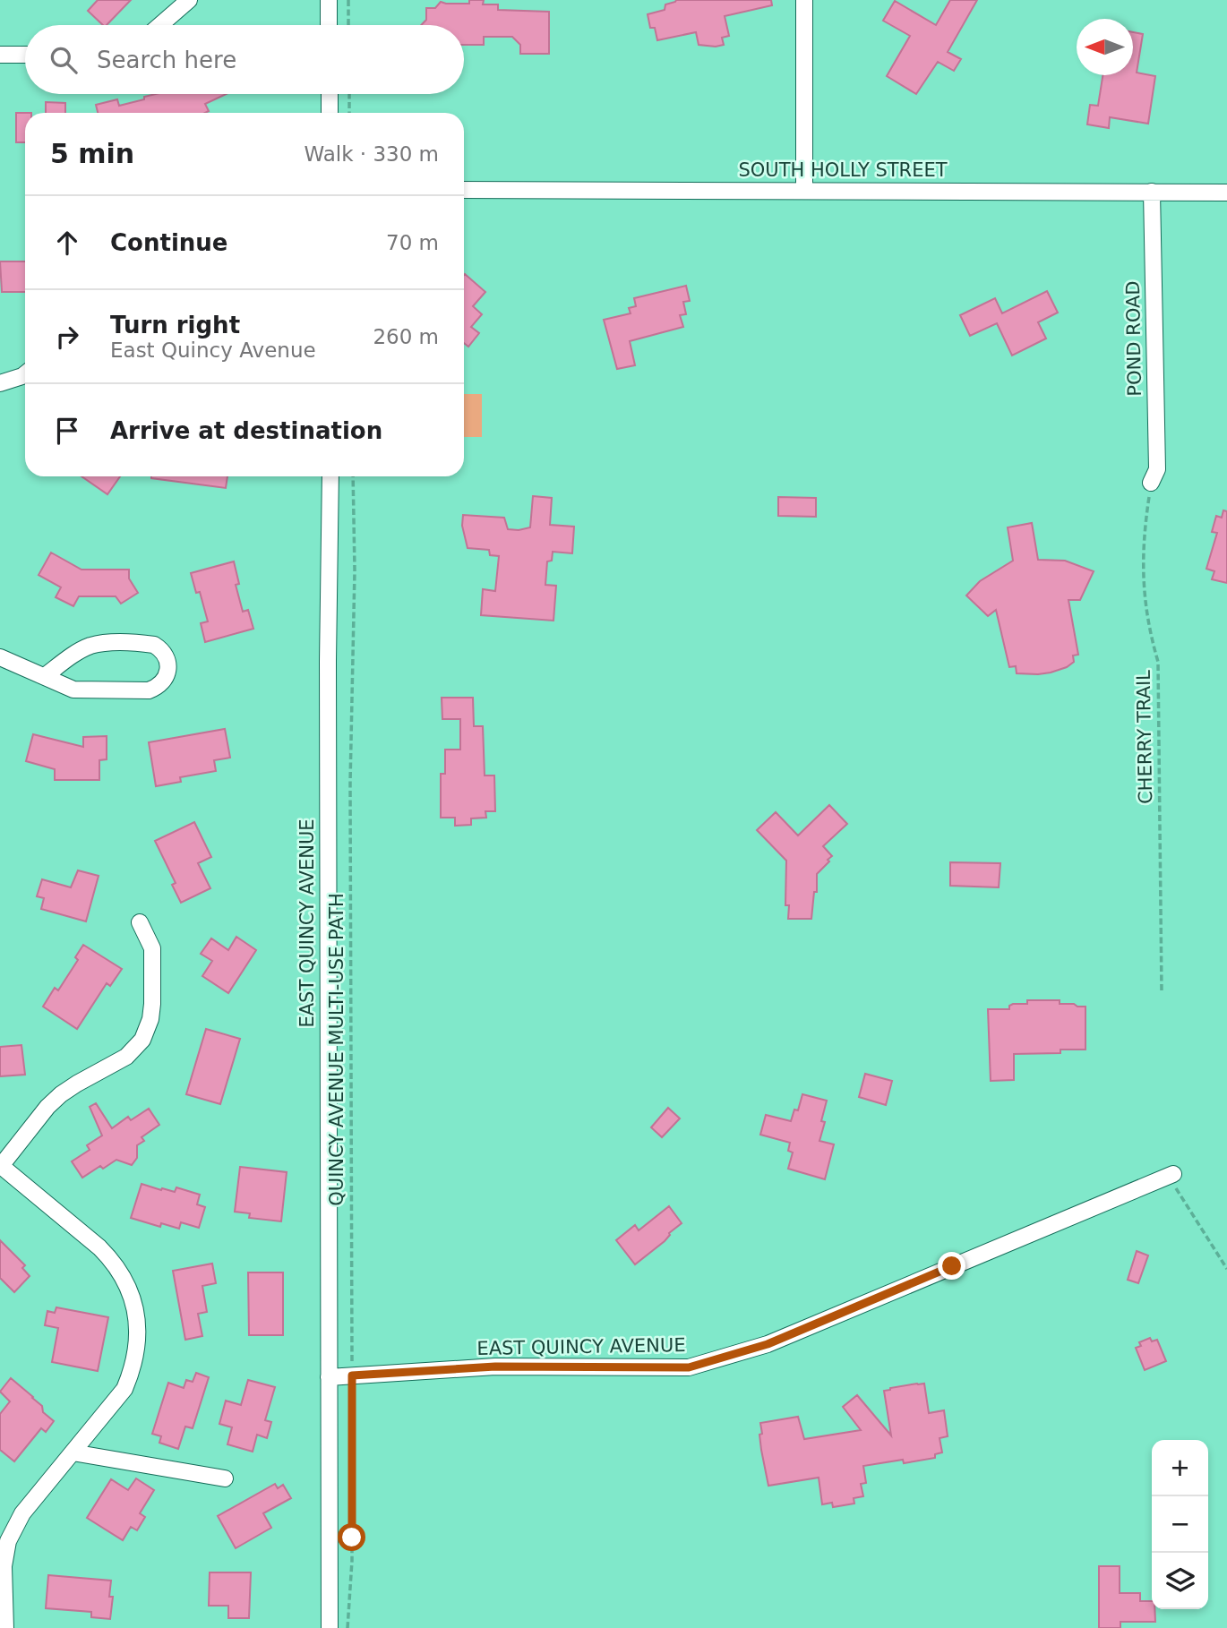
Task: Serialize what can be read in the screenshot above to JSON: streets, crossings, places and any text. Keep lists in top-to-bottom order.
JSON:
{
  "streets": {
    "street": ["SOUTH HOLLY STREET", "POND ROAD", "EAST QUINCY AVENUE"],
    "path": ["CHERRY TRAIL", "QUINCY AVENUE MULTI-USE PATH"]
  },
  "crossings": [
    ["SOUTH HOLLY STREET", "POND ROAD"],
    ["POND ROAD", "CHERRY TRAIL"],
    ["EAST QUINCY AVENUE", "QUINCY AVENUE MULTI-USE PATH"]
  ],
  "north": "left",
  "page": {
    "search": "Search here",
    "heading": ["5 min", "Walk · 330 m"],
    "list": [
      ["Continue", "70 m"],
      ["Turn right", "East Quincy Avenue", "260 m"],
      "Arrive at destination"
    ],
    "map_buttons": ["+", "−"]
  }
}
